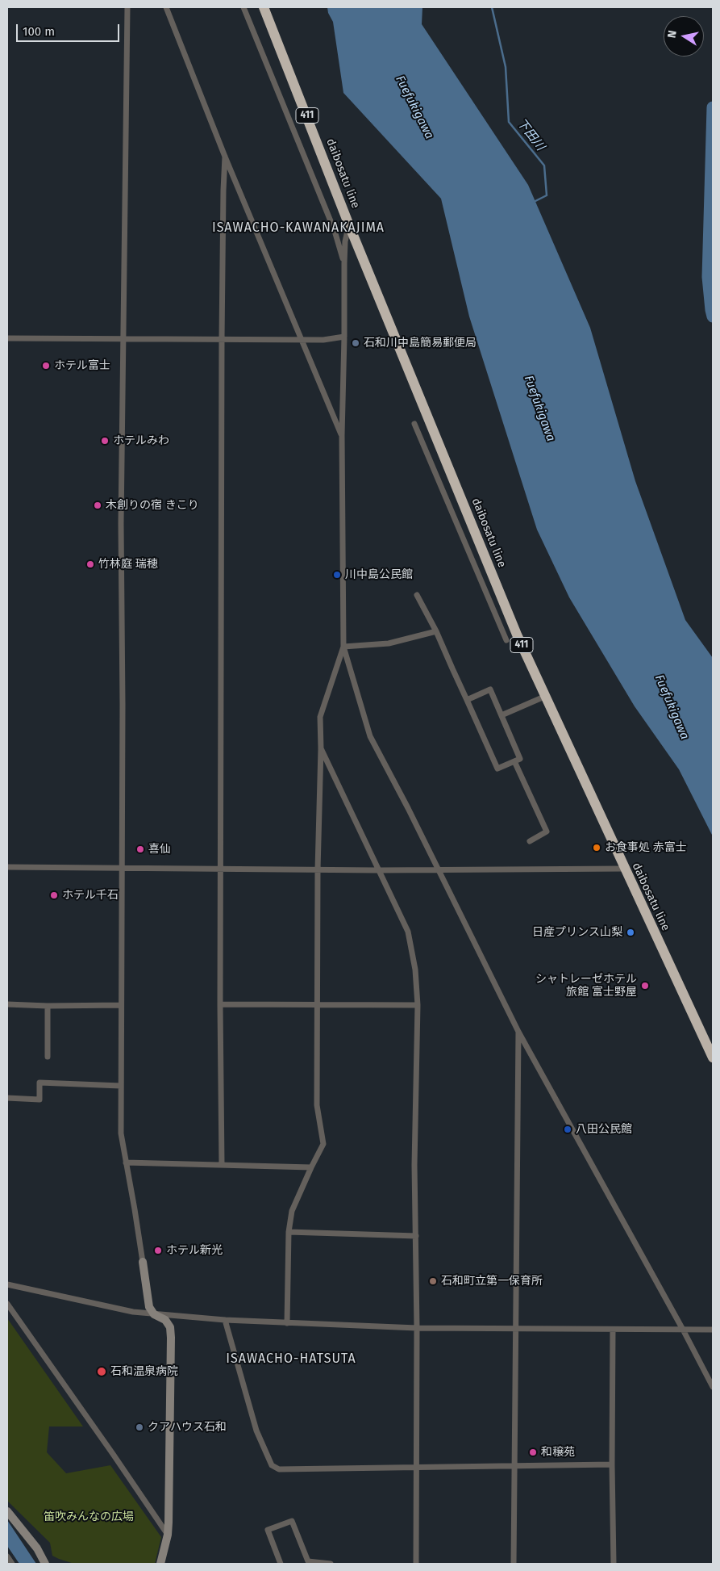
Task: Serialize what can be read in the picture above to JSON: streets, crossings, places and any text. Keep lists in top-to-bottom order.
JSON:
{
  "streets": {
    "highway": ["411", "daibosatu line"]
  },
  "districts": ["ISAWACHO-KAWANAKAJIMA", "ISAWACHO-HATSUTA"],
  "water": ["Fuefukigawa", "下田川"],
  "parks": ["笛吹みんなの広場"],
  "places": [
    "石和川中島簡易郵便局",
    "ホテル富士",
    "ホテルみわ",
    "木創りの宿 きこり",
    "竹林庭 瑞穂",
    "川中島公民館",
    "お食事処 赤富士",
    "喜仙",
    "ホテル千石",
    "日産プリンス山梨",
    "シャトレーゼホテル 旅館 富士野屋",
    "八田公民館",
    "ホテル新光",
    "石和町立第一保育所",
    "石和温泉病院",
    "クアハウス石和",
    "和穣苑"
  ],
  "scale_bar": "100 m",
  "north": "left"
}
